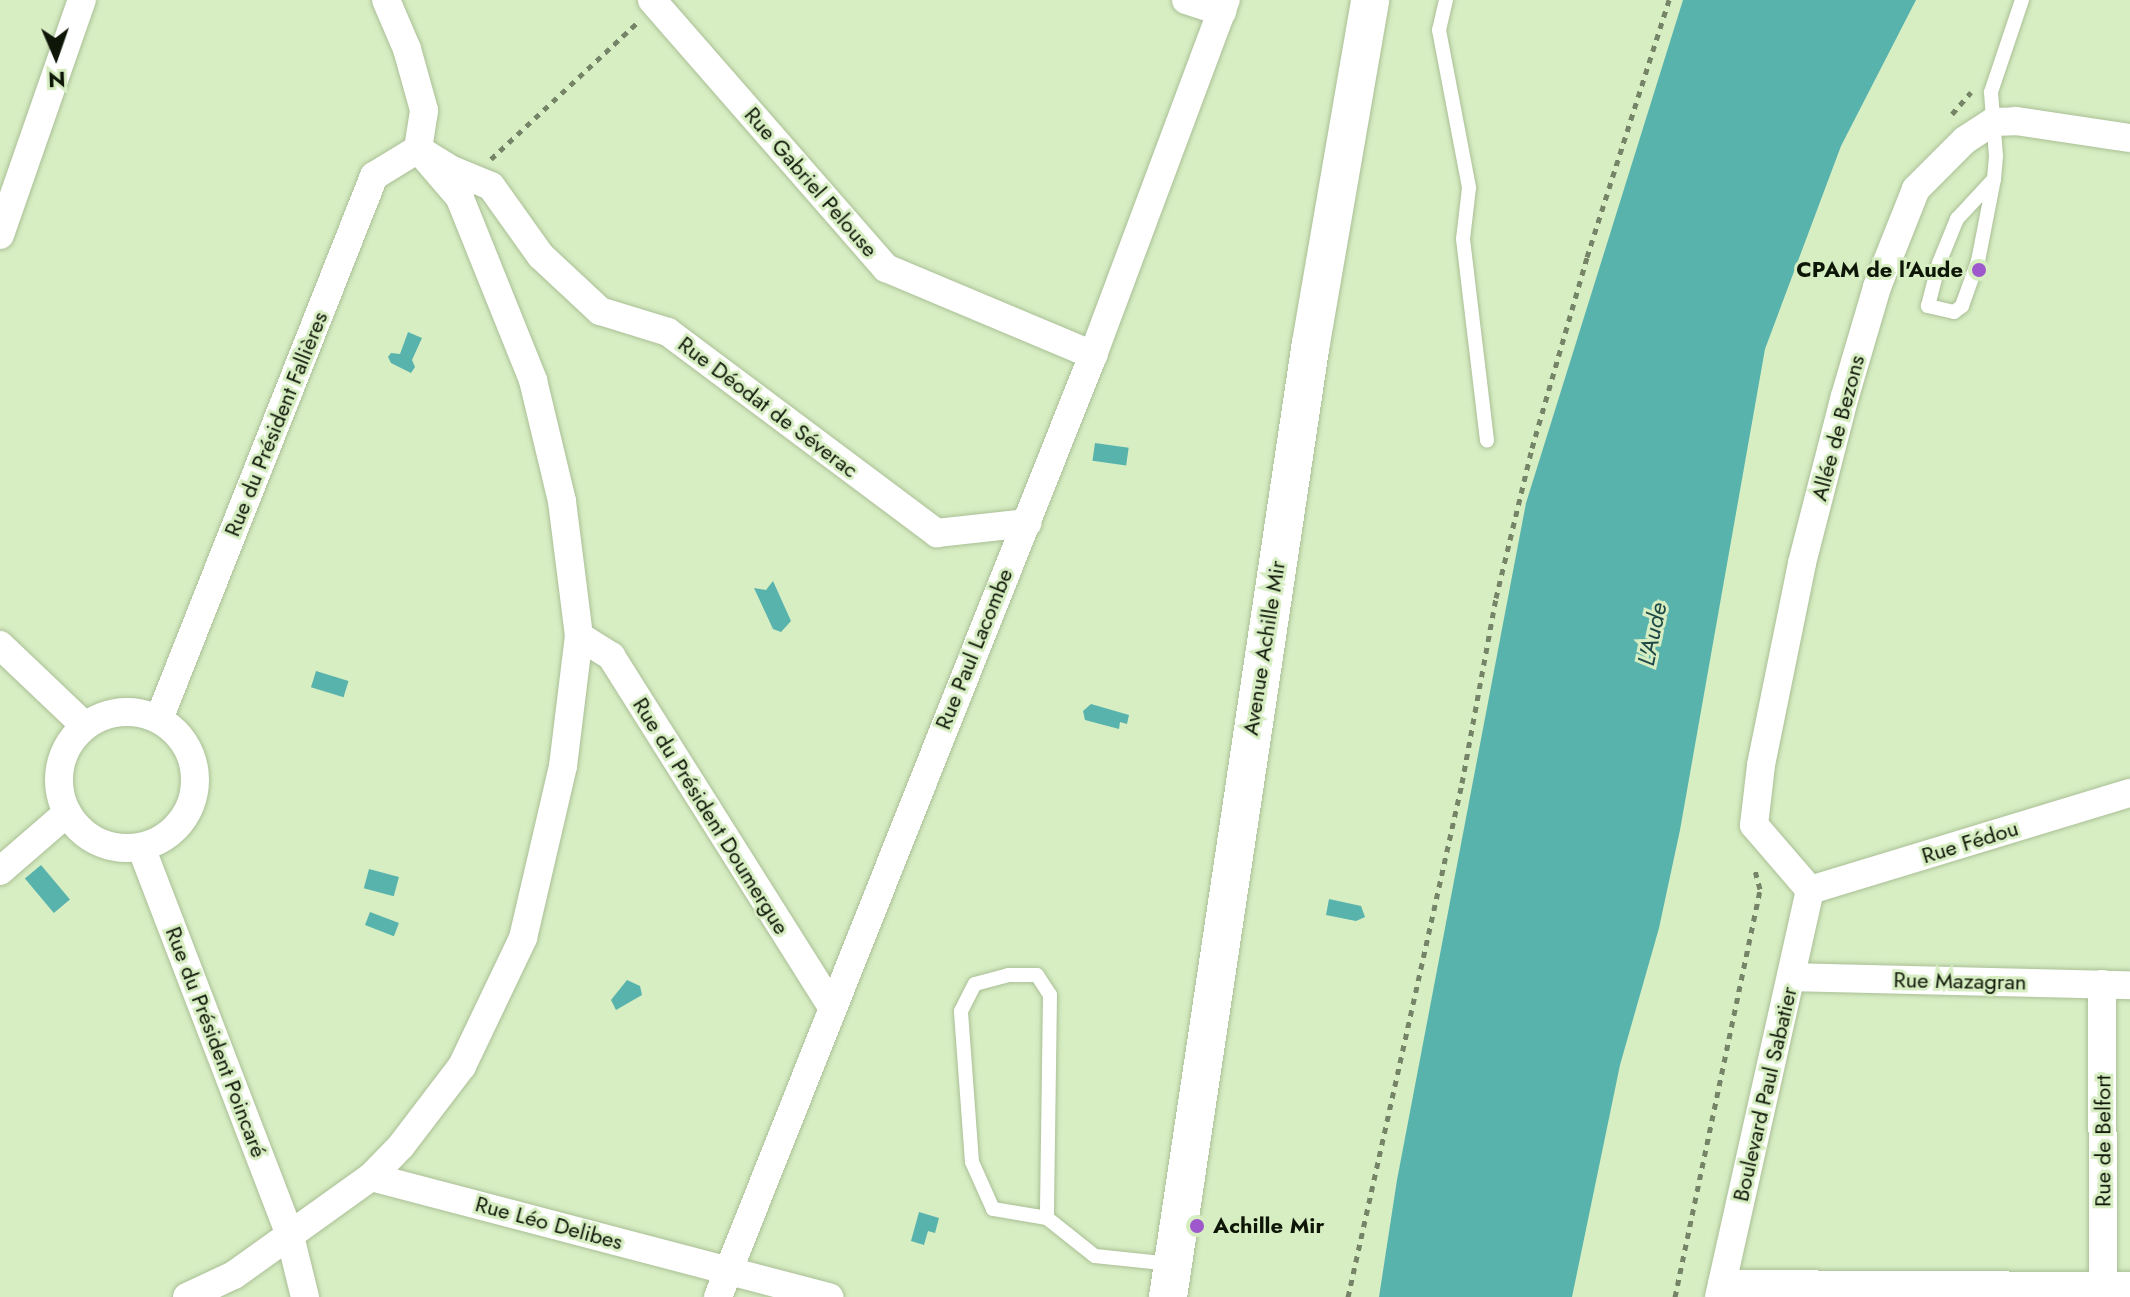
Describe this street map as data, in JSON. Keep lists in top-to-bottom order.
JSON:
{
  "streets": {
    "street": [
      "Rue Gabriel Pelouse",
      "Rue Déodat de Séverac",
      "Rue du Président Fallières",
      "Allée de Bezons",
      "Avenue Achille Mir",
      "Rue Paul Lacombe",
      "Rue du Président Doumergue",
      "Rue Fédou",
      "Rue Mazagran",
      "Rue du Président Poincaré",
      "Boulevard Paul Sabatier",
      "Rue de Belfort",
      "Rue Léo Delibes"
    ]
  },
  "crossings": [
    ["Rue Gabriel Pelouse", "Rue Paul Lacombe"],
    ["Rue Déodat de Séverac", "Rue du Président Fallières"],
    ["Rue Déodat de Séverac", "Rue Paul Lacombe"],
    ["Rue du Président Fallières", "Rue du Président Poincaré"],
    ["Allée de Bezons", "Rue Fédou"],
    ["Allée de Bezons", "Boulevard Paul Sabatier"],
    ["Rue Paul Lacombe", "Rue du Président Doumergue"],
    ["Rue Paul Lacombe", "Rue Léo Delibes"],
    ["Rue Fédou", "Boulevard Paul Sabatier"],
    ["Rue Mazagran", "Boulevard Paul Sabatier"],
    ["Rue Mazagran", "Rue de Belfort"]
  ],
  "water": ["L'Aude"],
  "places": ["CPAM de l'Aude", "Achille Mir"],
  "north": "bottom"
}
